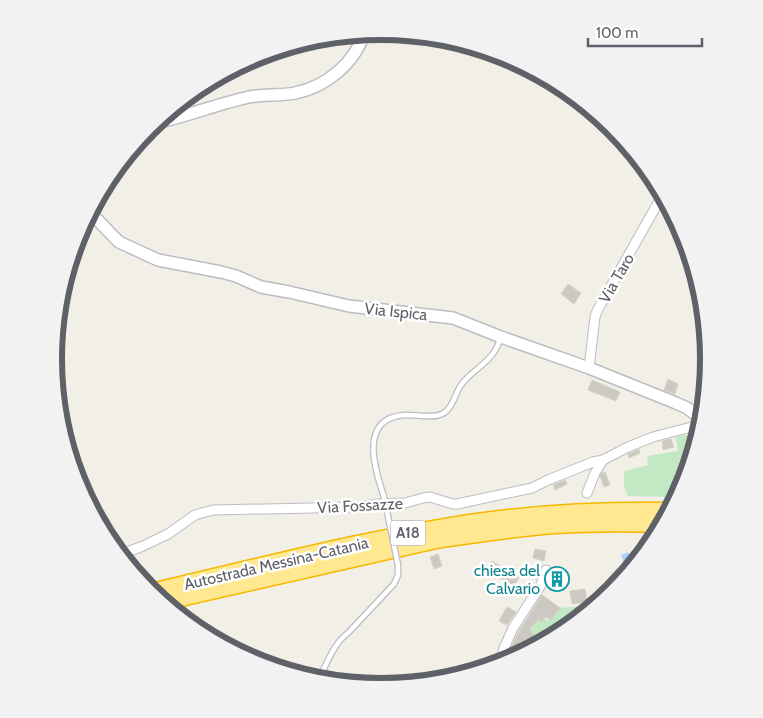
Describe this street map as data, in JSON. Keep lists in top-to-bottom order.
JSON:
{
  "streets": {
    "highway": ["A18", "Autostrada Messina-Catania"],
    "street": ["Via Taro", "Via Ispica", "Via Fossazze"]
  },
  "crossings": [
    ["Via Taro", "Via Ispica"],
    ["Via Ispica", "Via Fossazze"]
  ],
  "places": {
    "building": ["chiesa del Calvario"]
  },
  "scale_bar": "100 m"
}
